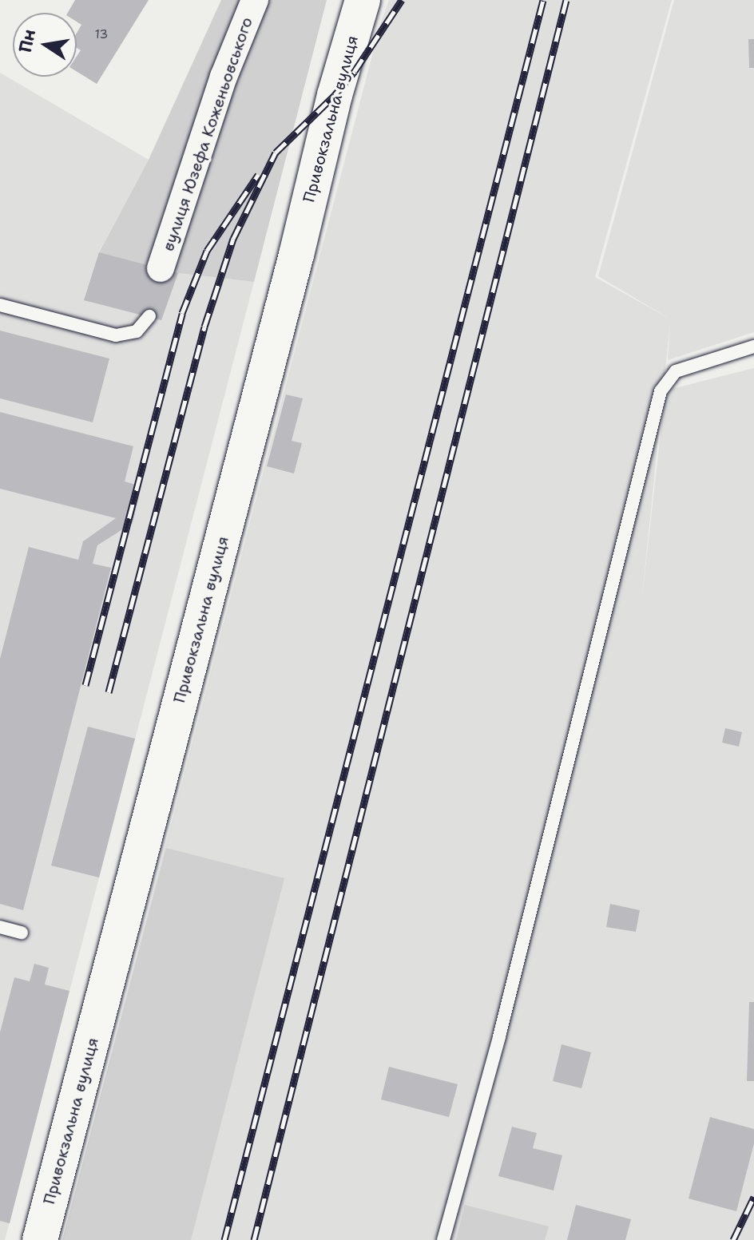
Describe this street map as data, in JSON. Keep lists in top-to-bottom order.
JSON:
{
  "streets": {
    "main road": ["Привокзальна вулиця"],
    "street": ["вулиця Юзефа Коженьовського"]
  },
  "house_numbers": ["13"],
  "north": "left"
}
